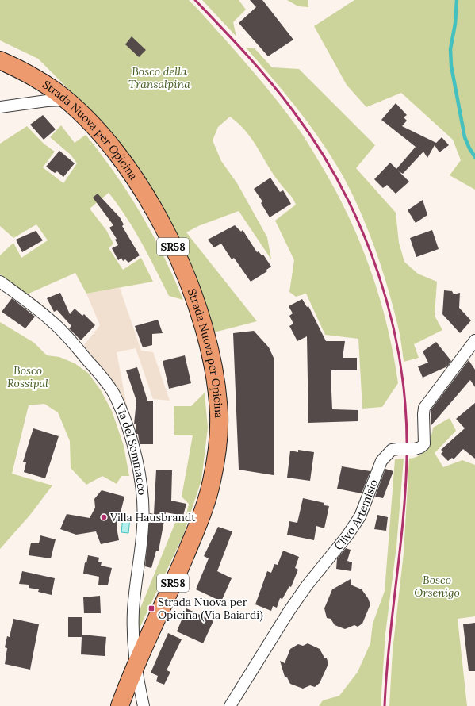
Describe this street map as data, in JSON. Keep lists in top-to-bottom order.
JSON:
{
  "streets": {
    "main road": ["Strada Nuova per Opicina", "SR58"],
    "street": ["Via del Sommacco", "Clivo Artemisio"]
  },
  "crossings": [
    ["Strada Nuova per Opicina", "Via del Sommacco"]
  ],
  "parks": ["Bosco della Transalpina", "Bosco Rossipal", "Bosco Orsenigo"],
  "places": {
    "other": ["Villa Hausbrandt"],
    "transit": ["Strada Nuova per Opicina (Via Baiardi)"]
  }
}
